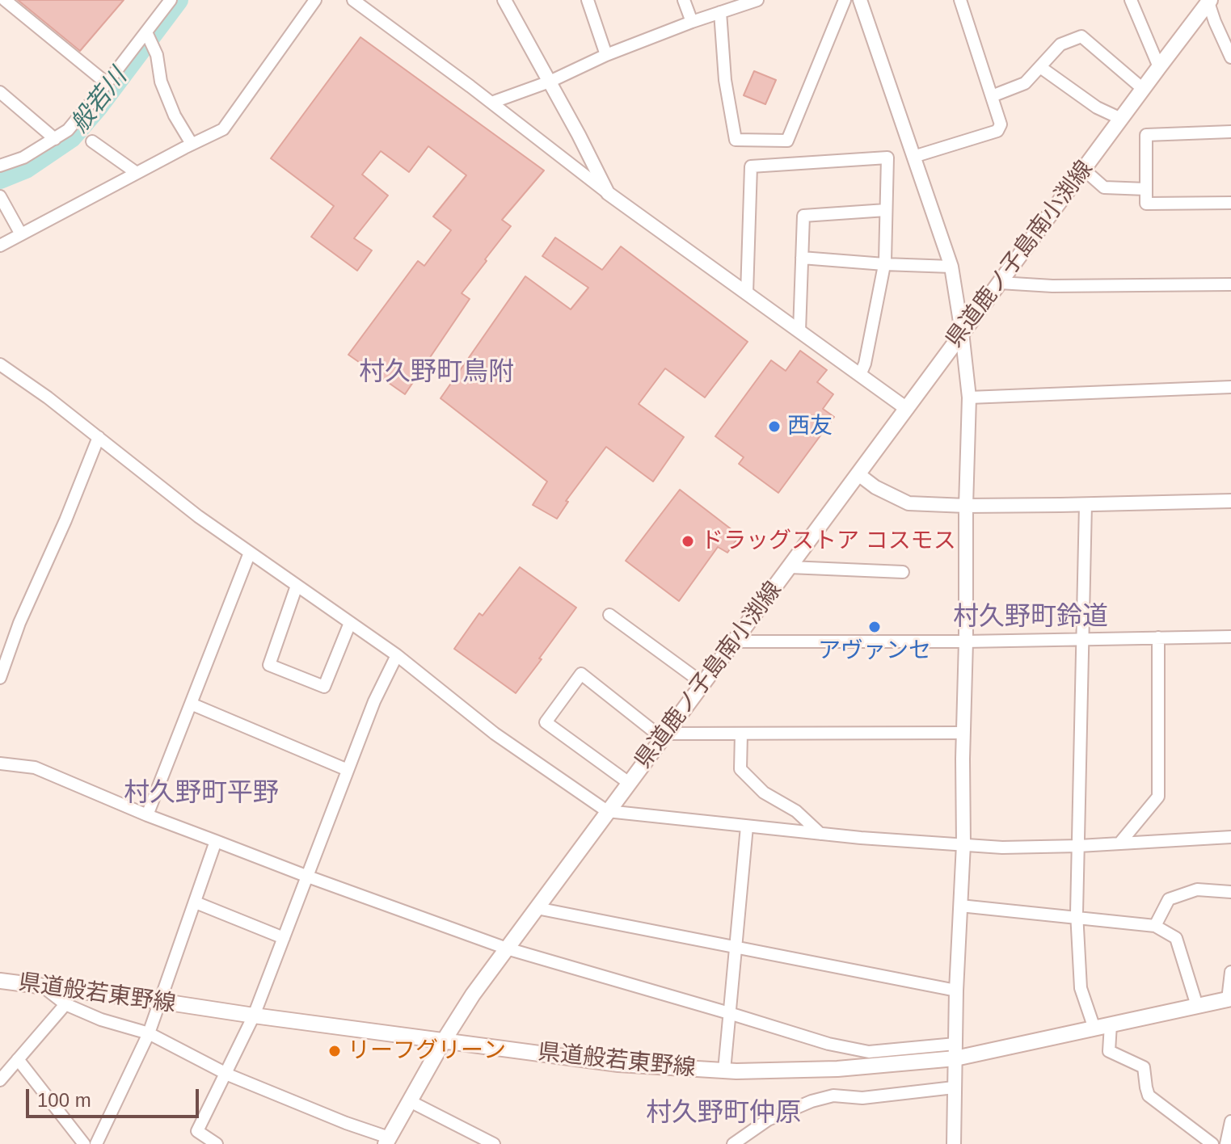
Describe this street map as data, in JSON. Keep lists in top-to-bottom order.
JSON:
{
  "streets": {
    "main road": ["県道鹿ノ子島南小渕線", "県道般若東野線"]
  },
  "crossings": [
    ["県道鹿ノ子島南小渕線", "県道般若東野線"]
  ],
  "districts": [
    "村久野町鳥附",
    "村久野町鈴道",
    "村久野町平野",
    "村久野町仲原"
  ],
  "water": ["般若川"],
  "places": [
    "西友",
    "ドラッグストア コスモス",
    "アヴァンセ",
    "リーフグリーン"
  ],
  "scale_bar": "100 m"
}
